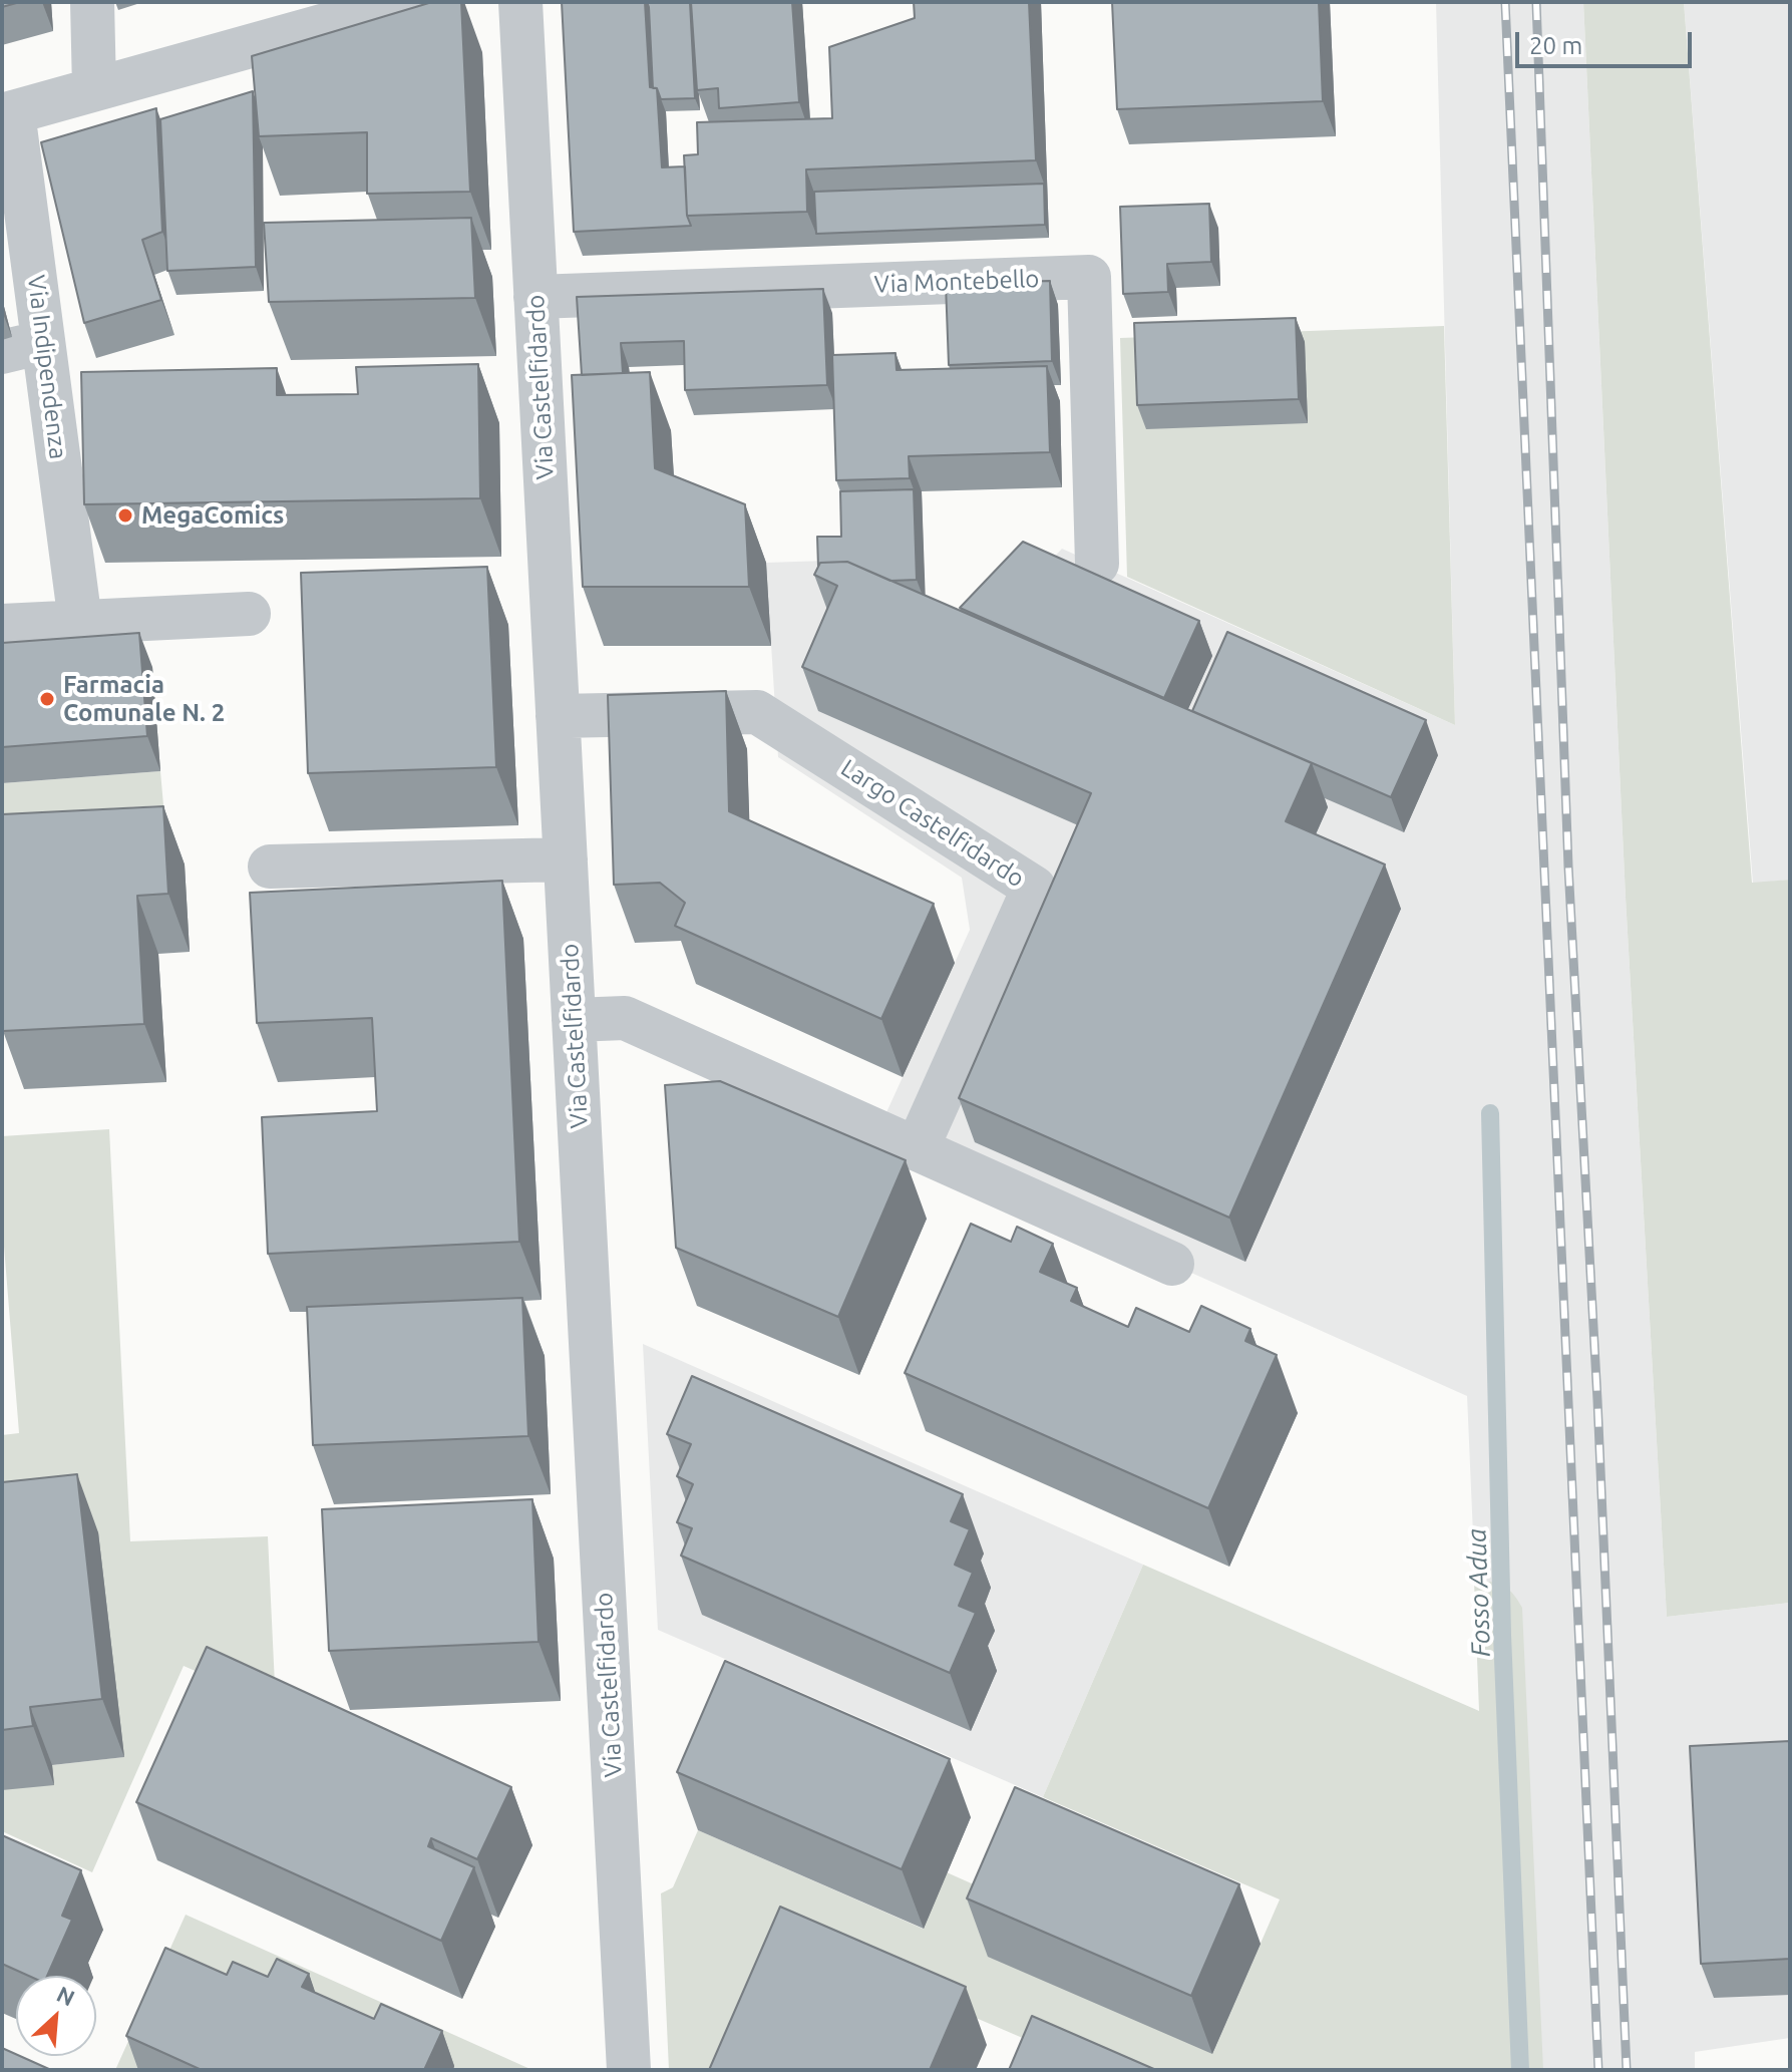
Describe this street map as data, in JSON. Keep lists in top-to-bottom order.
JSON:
{
  "streets": {
    "street": [
      "Via Montebello",
      "Via Indipendenza",
      "Via Castelfidardo",
      "Largo Castelfidardo"
    ]
  },
  "crossings": [
    ["Via Montebello", "Via Castelfidardo"],
    ["Via Castelfidardo", "Largo Castelfidardo"]
  ],
  "water": ["Fosso Adua"],
  "places": ["MegaComics", "Farmacia Comunale N. 2"],
  "scale_bar": "20 m",
  "north": "top right"
}
